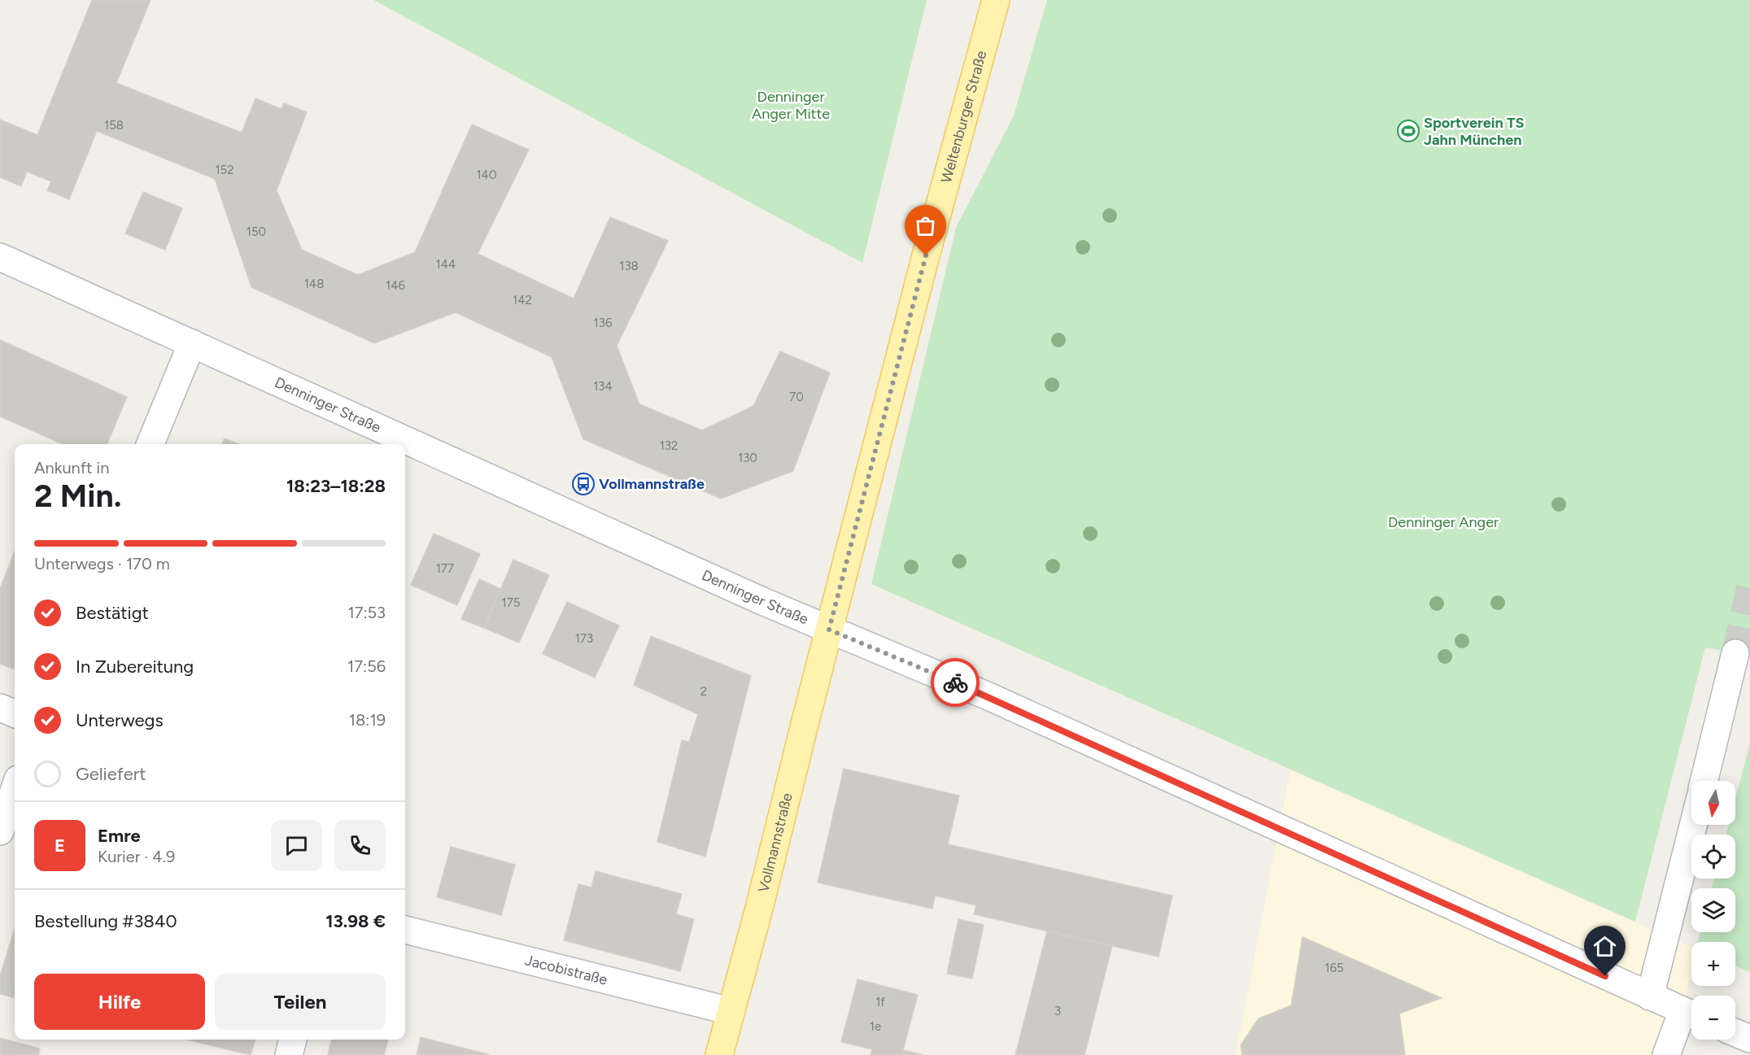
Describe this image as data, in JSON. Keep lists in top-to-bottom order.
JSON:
{
  "streets": {
    "main road": ["Weltenburger Straße", "Vollmannstraße"],
    "street": ["Denninger Straße", "Jacobistraße"]
  },
  "crossings": [
    ["Weltenburger Straße", "Denninger Straße"],
    ["Weltenburger Straße", "Vollmannstraße"],
    ["Denninger Straße", "Vollmannstraße"],
    ["Vollmannstraße", "Jacobistraße"]
  ],
  "parks": ["Denninger Anger Mitte", "Denninger Anger"],
  "places": {
    "sports": ["Sportverein TS Jahn München"],
    "bus stop": ["Vollmannstraße"]
  },
  "house_numbers": [
    "158",
    "152",
    "140",
    "150",
    "144",
    "138",
    "148",
    "146",
    "142",
    "136",
    "134",
    "70",
    "132",
    "130",
    "177",
    "175",
    "173",
    "2",
    "165",
    "1f",
    "3",
    "1e"
  ],
  "north": "bottom",
  "page": {
    "heading": ["2 Min.", "Ankunft in", "18:23–18:28"],
    "panel": [
      "Emre",
      "Kurier · 4.9",
      "Bestellung #3840",
      "13.98 €"
    ],
    "bar": "Unterwegs · 170 m",
    "list": [
      ["Bestätigt", "17:53"],
      ["In Zubereitung", "17:56"],
      ["Unterwegs", "18:19"],
      "Geliefert"
    ],
    "map_buttons": ["+", "−"],
    "round": "E",
    "buttons": ["Hilfe", "Teilen"]
  }
}
